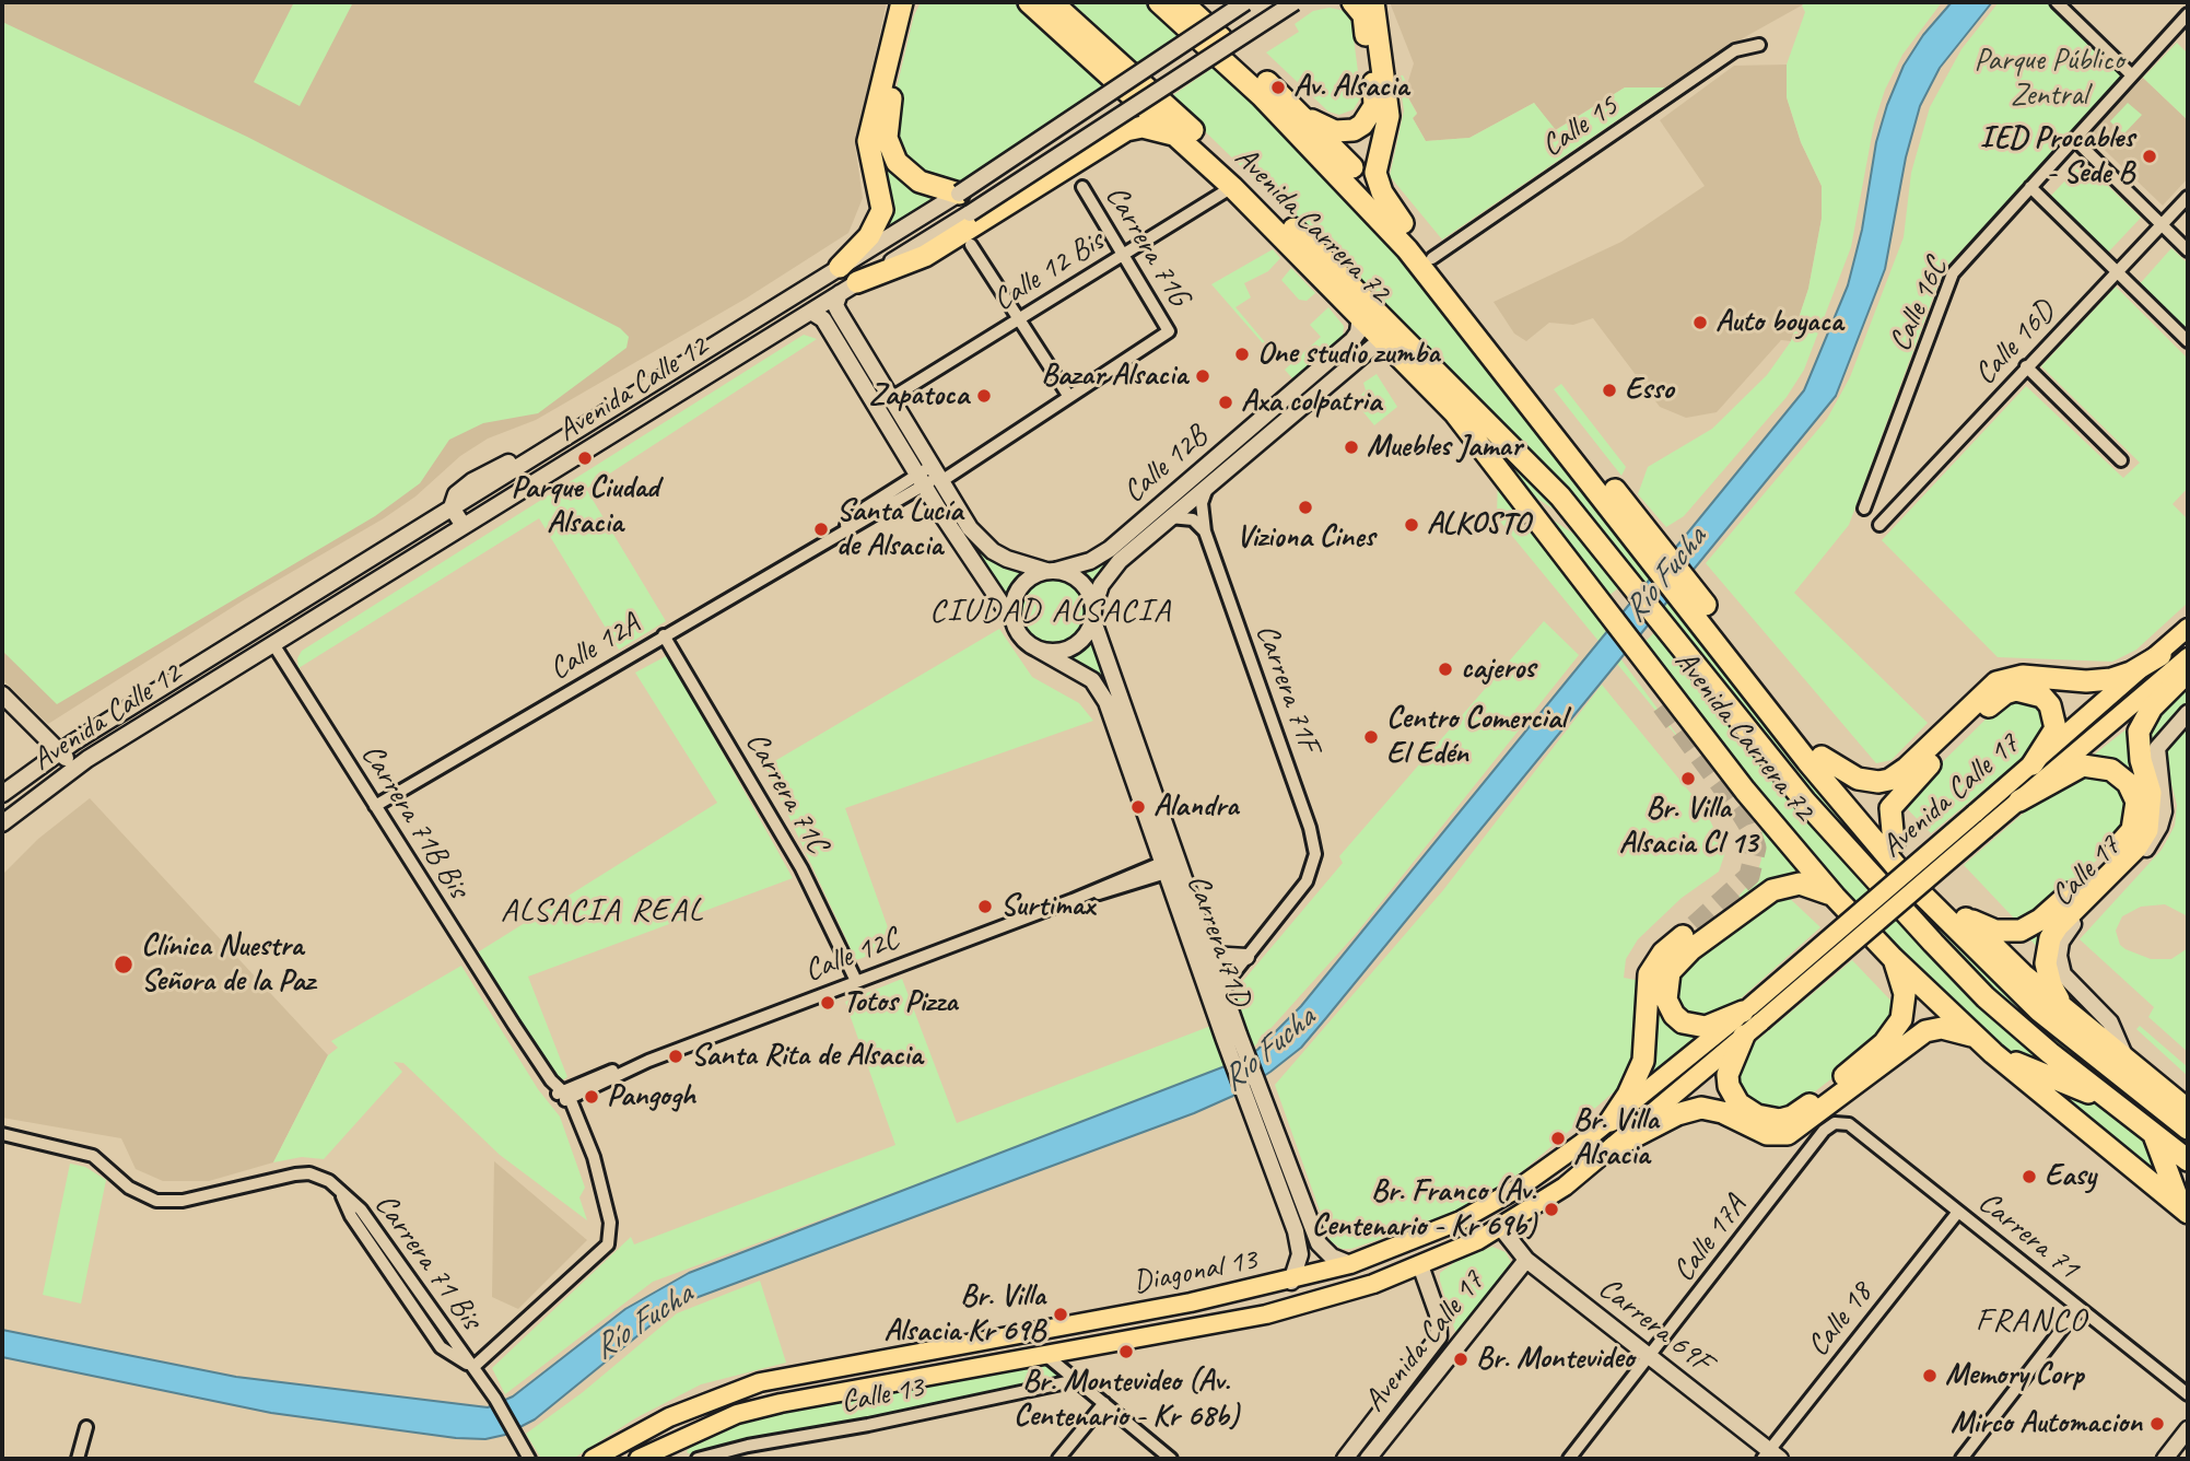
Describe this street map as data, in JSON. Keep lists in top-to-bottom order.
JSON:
{
  "streets": {
    "highway": ["Avenida Carrera 72"],
    "main road": ["Avenida Calle 17", "Diagonal 13"],
    "street": [
      "Calle 15",
      "Carrera 71G",
      "Calle 12 Bis",
      "Calle 16C",
      "Calle 16D",
      "Avenida Calle 12",
      "Calle 12B",
      "Calle 12A",
      "Carrera 71F",
      "Carrera 71C",
      "Carrera 71B Bis",
      "Calle 17",
      "Carrera 71D",
      "Calle 12C",
      "Carrera 71",
      "Calle 17A",
      "Carrera 71 Bis",
      "Calle 18",
      "Carrera 69F",
      "Calle 13"
    ]
  },
  "crossings": [
    ["Calle 15", "Avenida Carrera 72"],
    ["Avenida Carrera 72", "Calle 12 Bis"],
    ["Avenida Carrera 72", "Calle 12B"],
    ["Avenida Carrera 72", "Calle 17"],
    ["Carrera 71G", "Calle 12 Bis"],
    ["Carrera 71G", "Calle 12A"],
    ["Avenida Calle 12", "Carrera 71B Bis"],
    ["Calle 12B", "Carrera 71F"],
    ["Calle 12B", "Carrera 71D"],
    ["Calle 12A", "Carrera 71C"],
    ["Calle 12A", "Carrera 71B Bis"],
    ["Carrera 71C", "Calle 12C"],
    ["Avenida Calle 17", "Diagonal 13"],
    ["Avenida Calle 17", "Carrera 69F"],
    ["Carrera 71B Bis", "Calle 12C"],
    ["Carrera 71B Bis", "Carrera 71 Bis"],
    ["Carrera 71D", "Calle 12C"],
    ["Carrera 71D", "Diagonal 13"],
    ["Carrera 71", "Calle 17A"],
    ["Carrera 71", "Calle 18"],
    ["Calle 17A", "Carrera 69F"],
    ["Diagonal 13", "Carrera 69F"],
    ["Calle 18", "Carrera 69F"]
  ],
  "districts": ["CIUDAD ALSACIA", "ALSACIA REAL", "FRANCO"],
  "water": ["Río Fucha"],
  "parks": ["Parque Público Zentral"],
  "places": [
    "Av. Alsacia",
    "IED Procables - Sede B",
    "Auto boyaca",
    "One studio zumba",
    "Bazar Alsacia",
    "Esso",
    "Zapatoca",
    "Axa colpatria",
    "Muebles Jamar",
    "Parque Ciudad Alsacia",
    "Viziona Cines",
    "ALKOSTO",
    "Santa Lucía de Alsacia",
    "cajeros",
    "Centro Comercial El Edén",
    "Br. Villa Alsacia Cl 13",
    "Alandra",
    "Surtimax",
    "Clínica Nuestra Señora de la Paz",
    "Totos Pizza",
    "Santa Rita de Alsacia",
    "Pangogh",
    "Br. Villa Alsacia",
    "Easy",
    "Br. Franco (Av. Centenario - Kr 69b)",
    "Br. Villa Alsacia Kr 69B",
    "Br. Montevideo (Av. Centenario - Kr 68b)",
    "Br. Montevideo",
    "Memory Corp",
    "Mirco Automacion"
  ]
}
